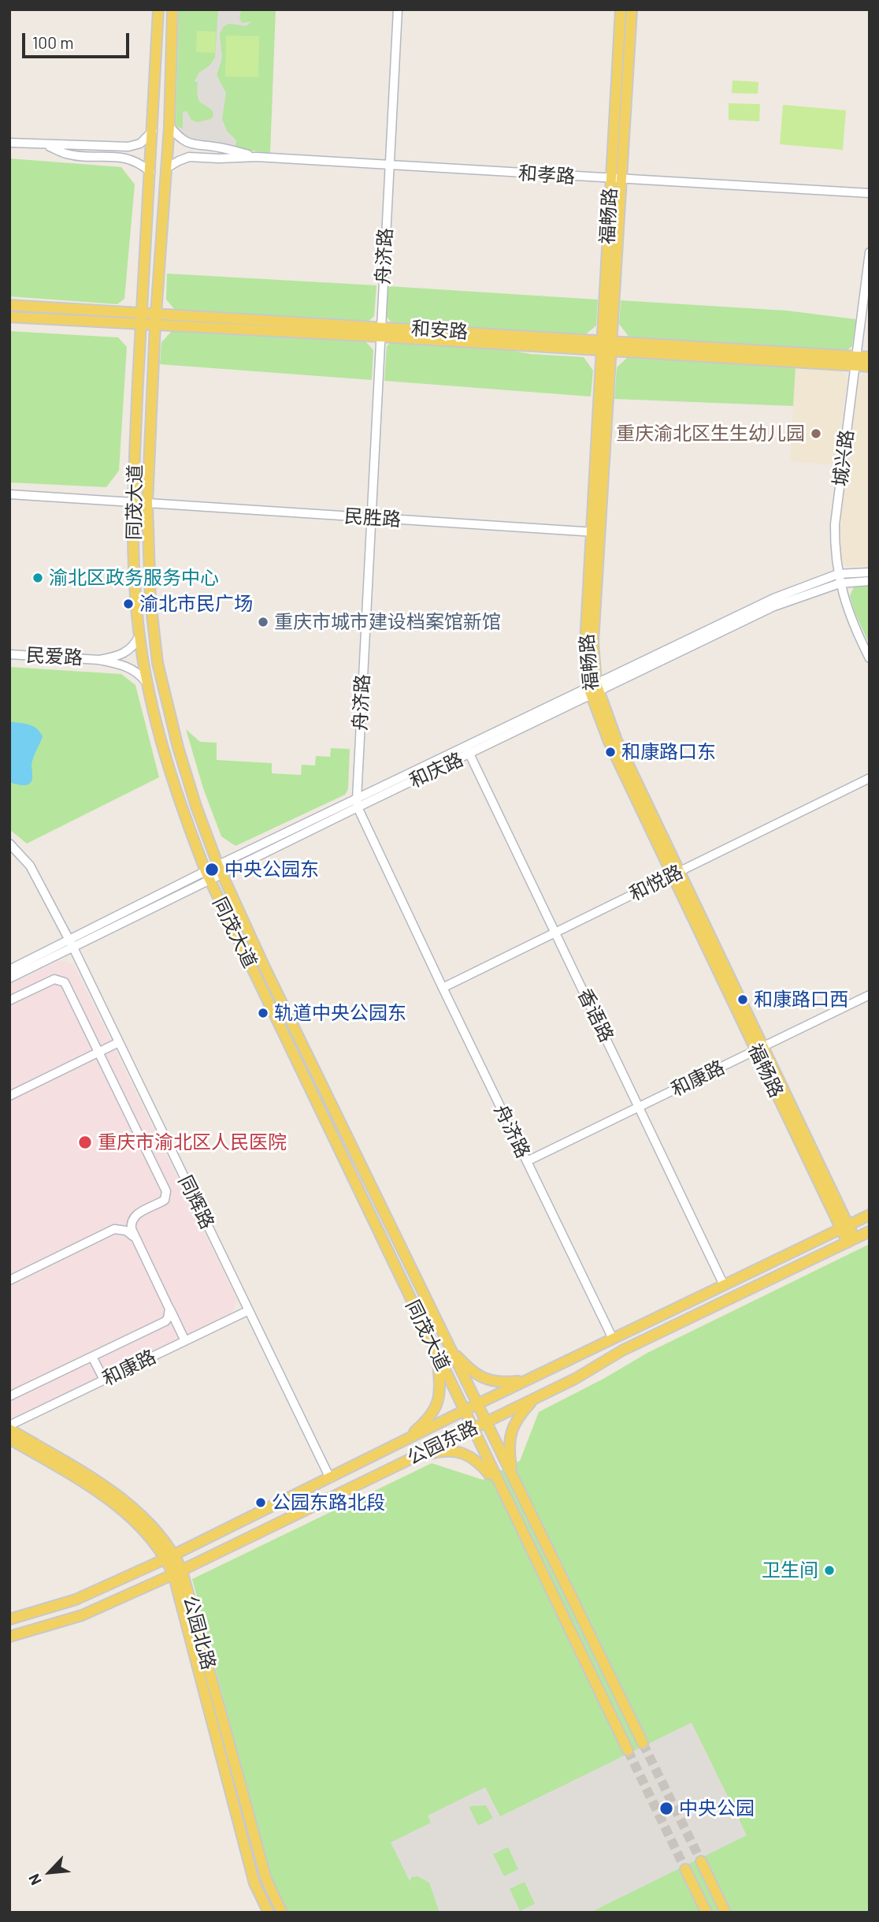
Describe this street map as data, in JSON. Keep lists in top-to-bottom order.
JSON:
{
  "streets": {
    "main road": [
      "福畅路",
      "和安路",
      "同茂大道",
      "公园东路",
      "公园北路"
    ],
    "street": [
      "和孝路",
      "舟济路",
      "城兴路",
      "民胜路",
      "民爱路",
      "和庆路",
      "和悦路",
      "香语路",
      "和康路",
      "同辉路"
    ]
  },
  "crossings": [
    ["和孝路", "福畅路"],
    ["和孝路", "舟济路"],
    ["福畅路", "和安路"],
    ["福畅路", "民胜路"],
    ["福畅路", "和庆路"],
    ["福畅路", "和悦路"],
    ["福畅路", "和康路"],
    ["福畅路", "公园东路"],
    ["舟济路", "和安路"],
    ["舟济路", "民胜路"],
    ["舟济路", "和庆路"],
    ["舟济路", "和悦路"],
    ["舟济路", "和康路"],
    ["舟济路", "公园东路"],
    ["和安路", "城兴路"],
    ["和安路", "同茂大道"],
    ["城兴路", "和庆路"],
    ["同茂大道", "民胜路"],
    ["同茂大道", "和庆路"],
    ["同茂大道", "公园东路"],
    ["和庆路", "香语路"],
    ["和庆路", "同辉路"],
    ["和悦路", "香语路"],
    ["香语路", "和康路"],
    ["香语路", "公园东路"],
    ["和康路", "同辉路"],
    ["和康路", "公园北路"],
    ["同辉路", "公园东路"],
    ["公园东路", "公园北路"]
  ],
  "places": [
    "重庆渝北区生生幼儿园",
    "渝北区政务服务中心",
    "渝北市民广场",
    "重庆市城市建设档案馆新馆",
    "和康路口东",
    "中央公园东",
    "和康路口西",
    "轨道中央公园东",
    "重庆市渝北区人民医院",
    "公园东路北段",
    "卫生间",
    "中央公园"
  ],
  "scale_bar": "100 m",
  "north": "bottom left"
}
